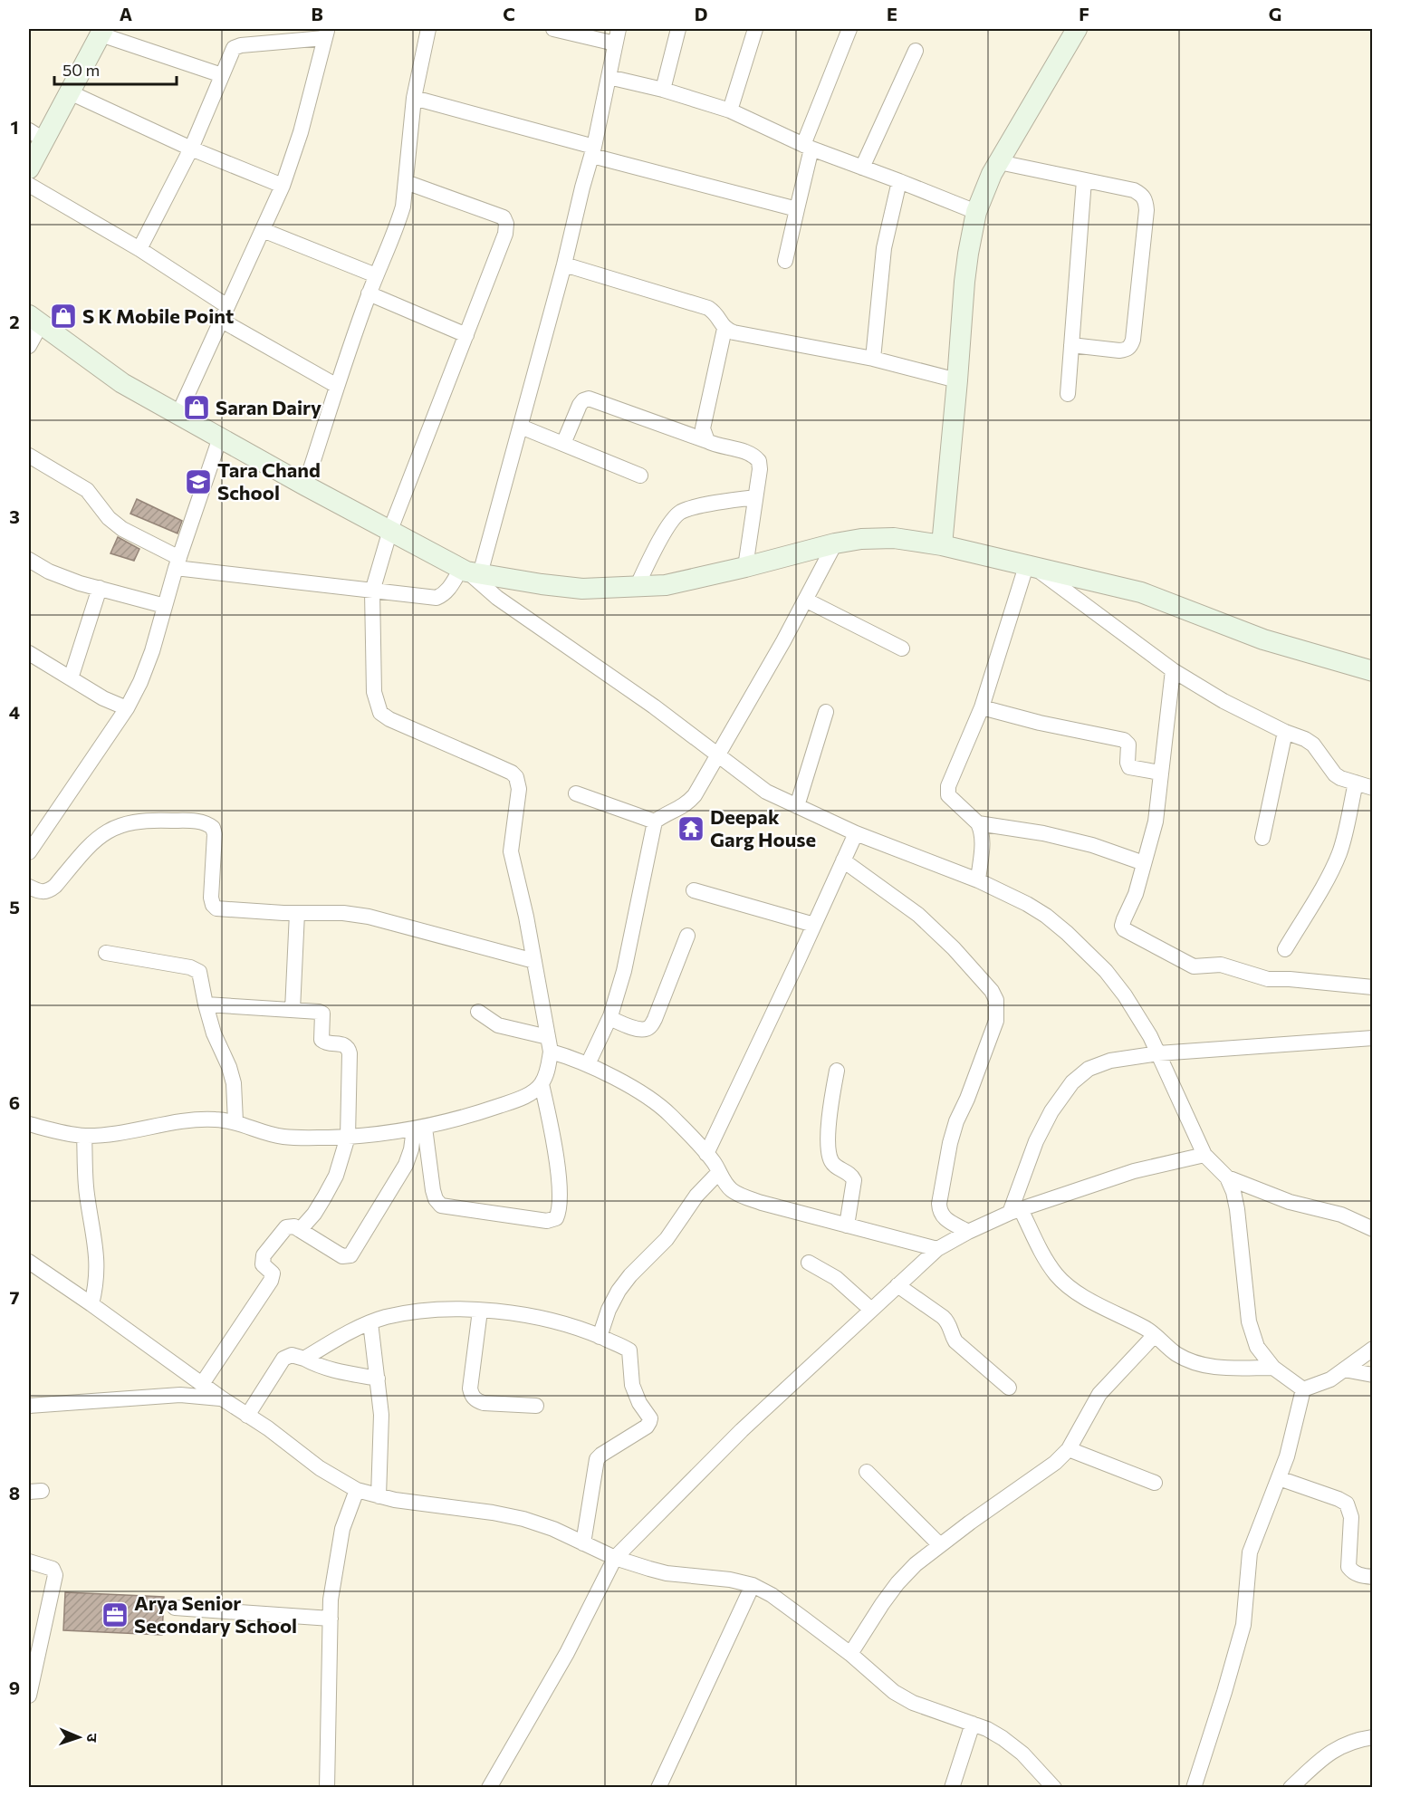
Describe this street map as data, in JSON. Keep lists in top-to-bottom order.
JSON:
{
  "places": {
    "shop": ["S K Mobile Point", "Saran Dairy"],
    "school or university": ["Tara Chand School"],
    "temple": ["Deepak Garg House"],
    "office": ["Arya Senior Secondary School"]
  },
  "scale_bar": "50 m",
  "north": "right",
  "grid": {
    "columns": [
      "A",
      "B",
      "C",
      "D",
      "E",
      "F",
      "G"
    ],
    "rows": [
      "1",
      "2",
      "3",
      "4",
      "5",
      "6",
      "7",
      "8",
      "9"
    ]
  }
}
